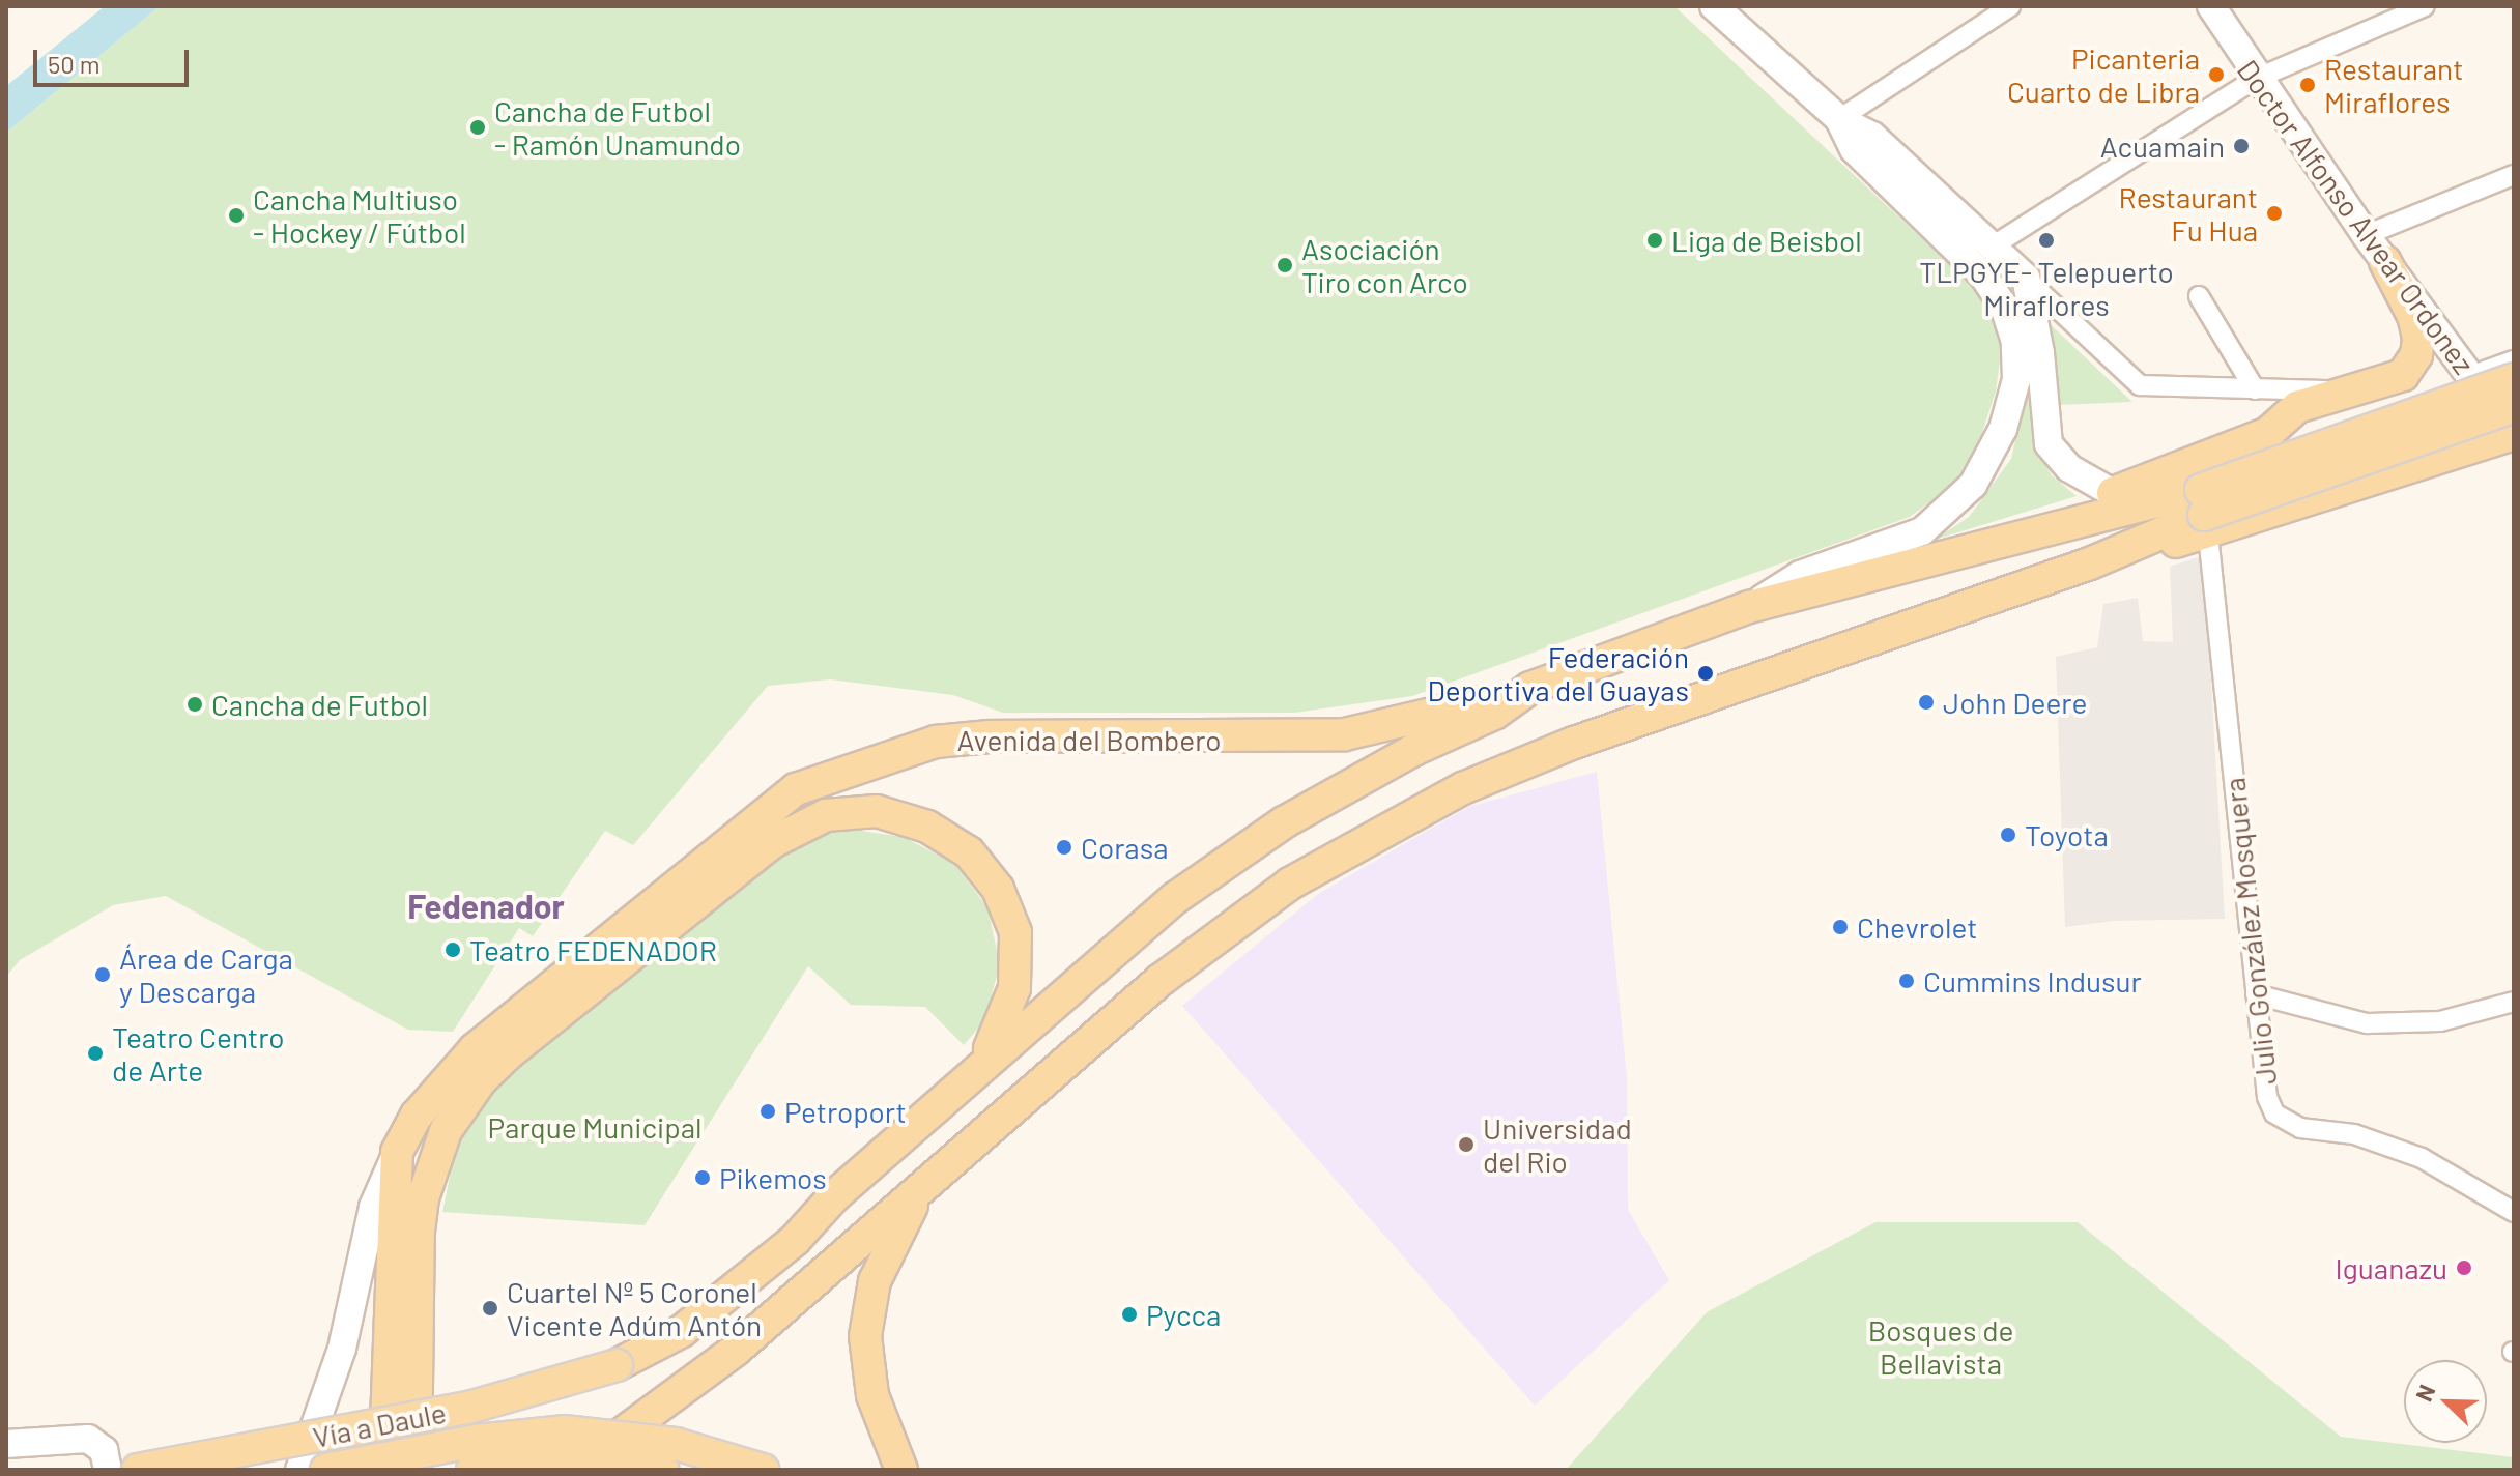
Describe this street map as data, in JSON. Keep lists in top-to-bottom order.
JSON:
{
  "streets": {
    "main road": ["Avenida del Bombero", "Vía a Daule"],
    "street": ["Doctor Alfonso Alvear Ordonez", "Julio González Mosquera"]
  },
  "crossings": [
    ["Avenida del Bombero", "Vía a Daule"]
  ],
  "districts": ["Fedenador"],
  "parks": ["Parque Municipal", "Bosques de Bellavista"],
  "places": [
    "Picanteria Cuarto de Libra",
    "Restaurant Miraflores",
    "Cancha de Futbol - Ramón Unamundo",
    "Acuamain",
    "Restaurant Fu Hua",
    "Cancha Multiuso - Hockey / Fútbol",
    "Liga de Beisbol",
    "TLPGYE- Telepuerto Miraflores",
    "Asociación Tiro con Arco",
    "Federación Deportiva del Guayas",
    "John Deere",
    "Cancha de Futbol",
    "Toyota",
    "Corasa",
    "Chevrolet",
    "Teatro FEDENADOR",
    "Área de Carga y Descarga",
    "Cummins Indusur",
    "Teatro Centro de Arte",
    "Petroport",
    "Universidad del Rio",
    "Pikemos",
    "Iguanazu",
    "Cuartel Nº 5 Coronel Vicente Adúm Antón",
    "Pycca"
  ],
  "scale_bar": "50 m",
  "north": "top left"
}
